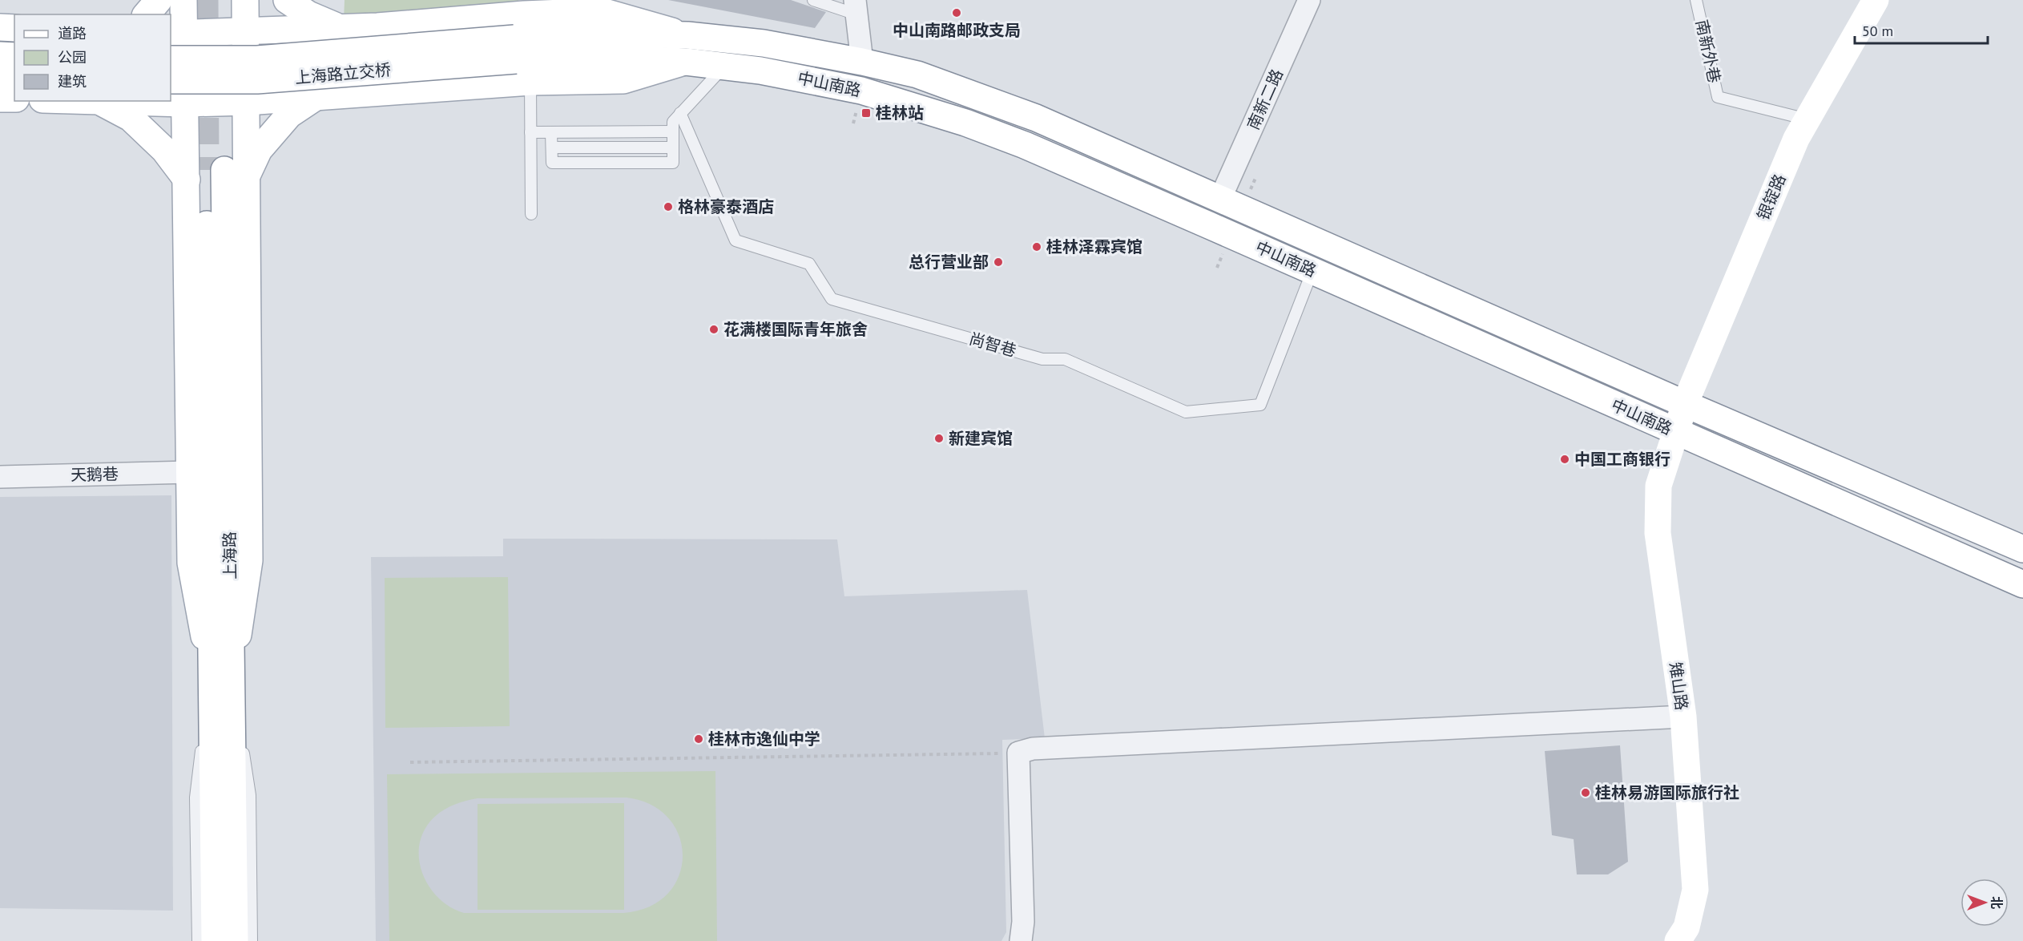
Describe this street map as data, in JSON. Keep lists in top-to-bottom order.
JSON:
{
  "streets": {
    "main road": [
      "上海路立交桥",
      "中山南路",
      "银锭路",
      "上海路",
      "雉山路"
    ],
    "street": ["南新二路", "天鹅巷"],
    "lane": ["南新外巷", "尚智巷"]
  },
  "crossings": [
    ["南新外巷", "银锭路"],
    ["上海路立交桥", "中山南路"],
    ["中山南路", "南新二路"],
    ["中山南路", "银锭路"],
    ["中山南路", "尚智巷"],
    ["中山南路", "雉山路"],
    ["银锭路", "雉山路"]
  ],
  "places": {
    "other": [
      "中山南路邮政支局",
      "格林豪泰酒店",
      "桂林泽霖宾馆",
      "总行营业部",
      "花满楼国际青年旅舍",
      "新建宾馆",
      "中国工商银行",
      "桂林市逸仙中学",
      "桂林易游国际旅行社"
    ],
    "transit": ["桂林站"]
  },
  "legend": ["道路", "公园", "建筑"],
  "scale_bar": "50 m",
  "north": "right"
}
